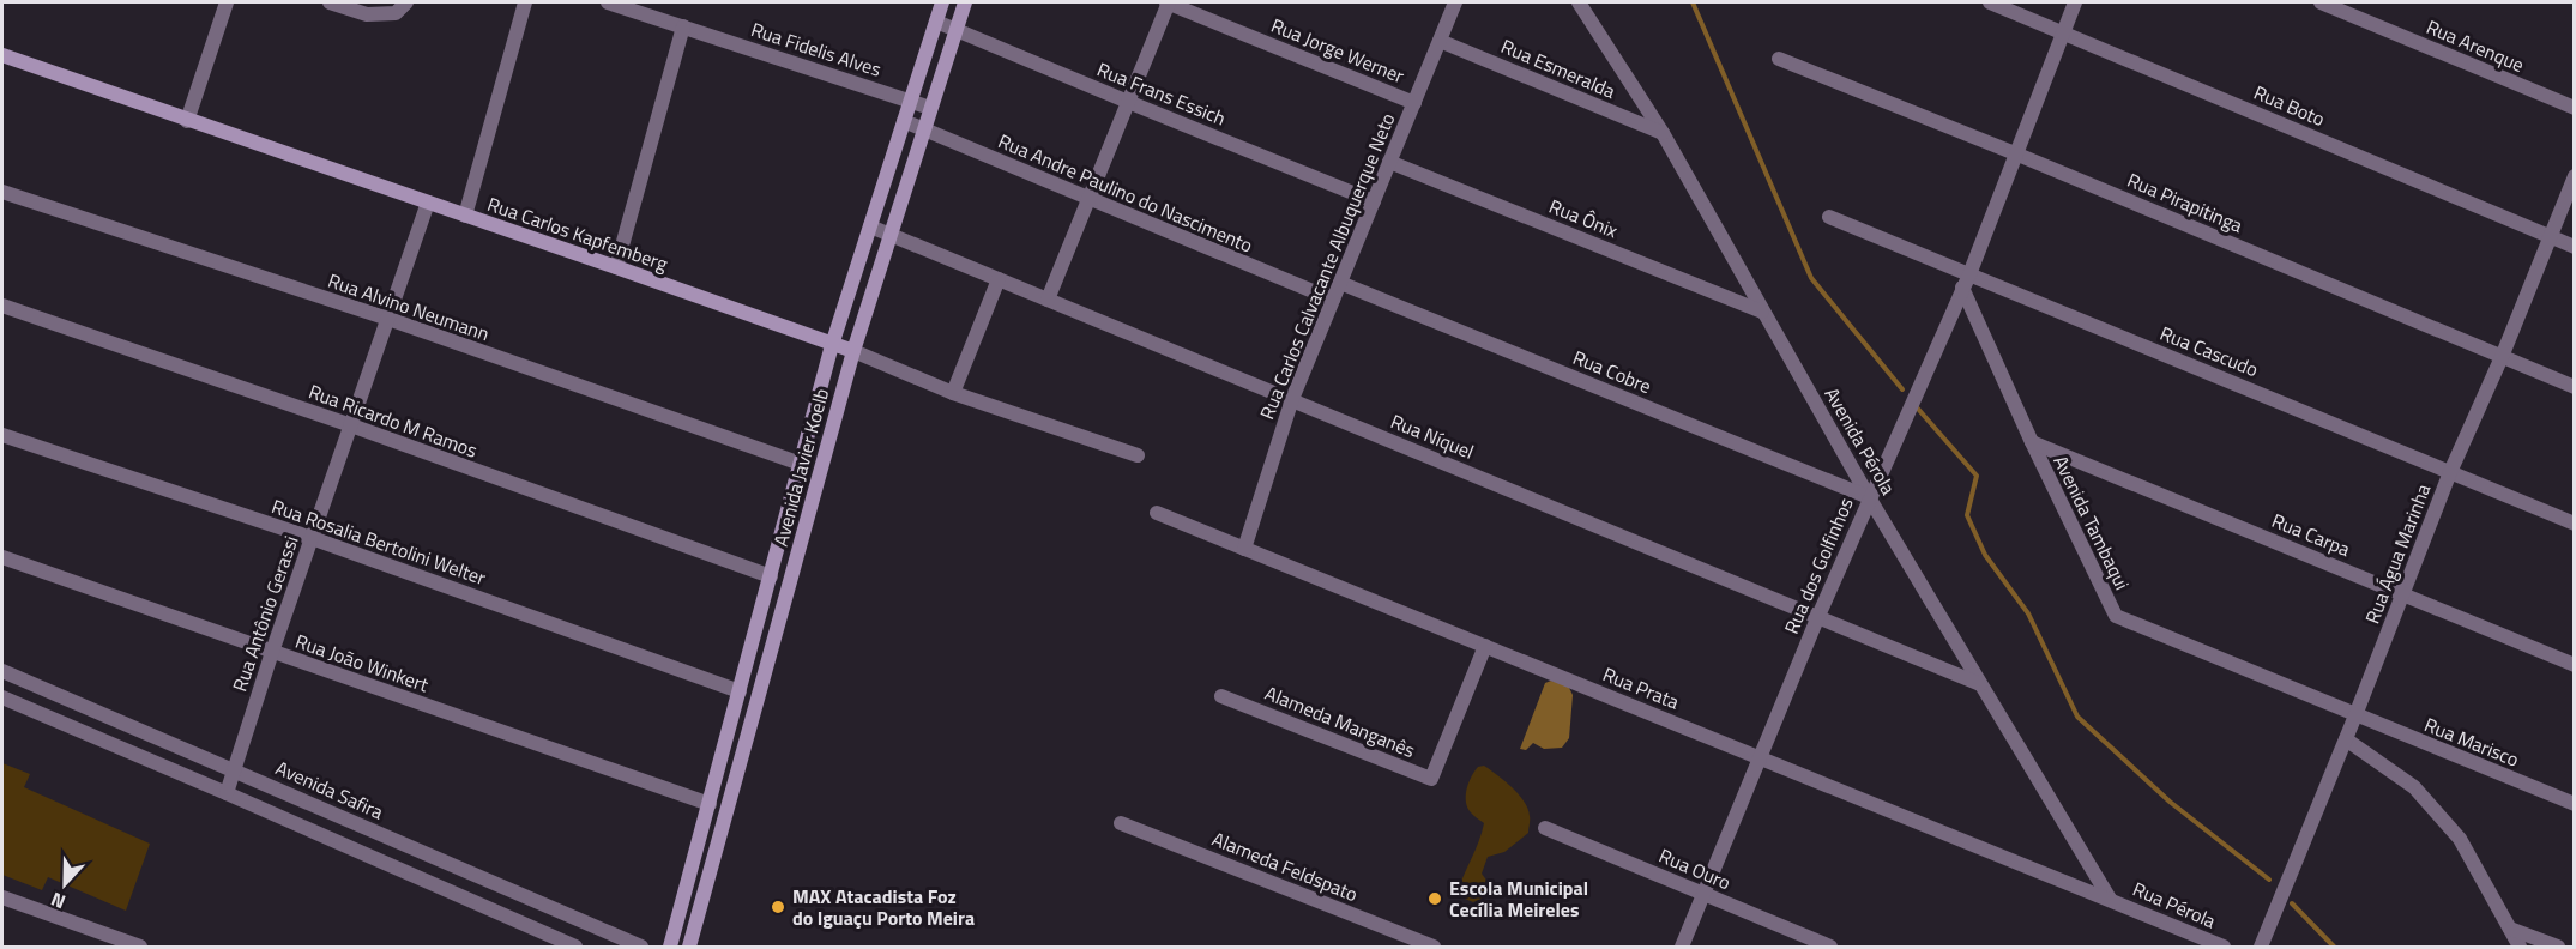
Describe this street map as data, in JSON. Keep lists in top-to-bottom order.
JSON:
{
  "streets": {
    "street": [
      "Rua Arenque",
      "Rua Fidelis Alves",
      "Rua Jorge Werner",
      "Rua Esmeralda",
      "Rua Frans Essich",
      "Rua Boto",
      "Rua Andre Paulino do Nascimento",
      "Rua Pirapitinga",
      "Rua Ônix",
      "Rua Carlos Kapfemberg",
      "Rua Carlos Calvacante Albuquerque Neto",
      "Rua Alvino Neumann",
      "Rua Cascudo",
      "Rua Cobre",
      "Rua Ricardo M Ramos",
      "Rua Níquel",
      "Avenida Pérola",
      "Avenida Javier Koelb",
      "Avenida Tambaqui",
      "Rua Carpa",
      "Rua Rosalia Bertolini Welter",
      "Rua Água Marinha",
      "Rua dos Golfinhos",
      "Rua Antônio Gerassi",
      "Rua João Winkert",
      "Rua Prata",
      "Alameda Manganês",
      "Rua Marisco",
      "Avenida Safira",
      "Alameda Feldspato",
      "Rua Ouro",
      "Rua Pérola"
    ]
  },
  "crossings": [
    ["Rua Fidelis Alves", "Avenida Javier Koelb"],
    ["Rua Jorge Werner", "Rua Carlos Calvacante Albuquerque Neto"],
    ["Rua Esmeralda", "Rua Carlos Calvacante Albuquerque Neto"],
    ["Rua Esmeralda", "Avenida Pérola"],
    ["Rua Frans Essich", "Rua Carlos Calvacante Albuquerque Neto"],
    ["Rua Frans Essich", "Avenida Javier Koelb"],
    ["Rua Boto", "Rua Água Marinha"],
    ["Rua Boto", "Rua dos Golfinhos"],
    ["Rua Andre Paulino do Nascimento", "Rua Carlos Calvacante Albuquerque Neto"],
    ["Rua Andre Paulino do Nascimento", "Avenida Javier Koelb"],
    ["Rua Pirapitinga", "Rua Água Marinha"],
    ["Rua Pirapitinga", "Rua dos Golfinhos"],
    ["Rua Ônix", "Rua Carlos Calvacante Albuquerque Neto"],
    ["Rua Ônix", "Avenida Pérola"],
    ["Rua Carlos Kapfemberg", "Avenida Javier Koelb"],
    ["Rua Carlos Kapfemberg", "Rua Antônio Gerassi"],
    ["Rua Carlos Calvacante Albuquerque Neto", "Rua Cobre"],
    ["Rua Carlos Calvacante Albuquerque Neto", "Rua Níquel"],
    ["Rua Carlos Calvacante Albuquerque Neto", "Rua Prata"],
    ["Rua Alvino Neumann", "Avenida Javier Koelb"],
    ["Rua Alvino Neumann", "Rua Antônio Gerassi"],
    ["Rua Cascudo", "Avenida Tambaqui"],
    ["Rua Cascudo", "Rua Água Marinha"],
    ["Rua Cascudo", "Rua dos Golfinhos"],
    ["Rua Cobre", "Avenida Pérola"],
    ["Rua Cobre", "Rua dos Golfinhos"],
    ["Rua Ricardo M Ramos", "Avenida Javier Koelb"],
    ["Rua Ricardo M Ramos", "Rua Antônio Gerassi"],
    ["Rua Níquel", "Avenida Pérola"],
    ["Rua Níquel", "Avenida Javier Koelb"],
    ["Rua Níquel", "Rua dos Golfinhos"],
    ["Avenida Pérola", "Rua dos Golfinhos"],
    ["Avenida Pérola", "Rua Prata"],
    ["Avenida Pérola", "Rua Pérola"],
    ["Avenida Javier Koelb", "Rua Rosalia Bertolini Welter"],
    ["Avenida Javier Koelb", "Rua João Winkert"],
    ["Avenida Tambaqui", "Rua Carpa"],
    ["Avenida Tambaqui", "Rua Água Marinha"],
    ["Avenida Tambaqui", "Rua dos Golfinhos"],
    ["Avenida Tambaqui", "Rua Marisco"],
    ["Rua Carpa", "Rua Água Marinha"],
    ["Rua Rosalia Bertolini Welter", "Rua Antônio Gerassi"],
    ["Rua Água Marinha", "Rua Marisco"],
    ["Rua dos Golfinhos", "Rua Prata"],
    ["Rua dos Golfinhos", "Rua Ouro"],
    ["Rua Antônio Gerassi", "Rua João Winkert"],
    ["Rua Antônio Gerassi", "Avenida Safira"],
    ["Rua Prata", "Alameda Manganês"],
    ["Rua Prata", "Rua Pérola"]
  ],
  "places": ["Escola Municipal Cecília Meireles", "MAX Atacadista Foz do Iguaçu Porto Meira"],
  "north": "bottom"
}
